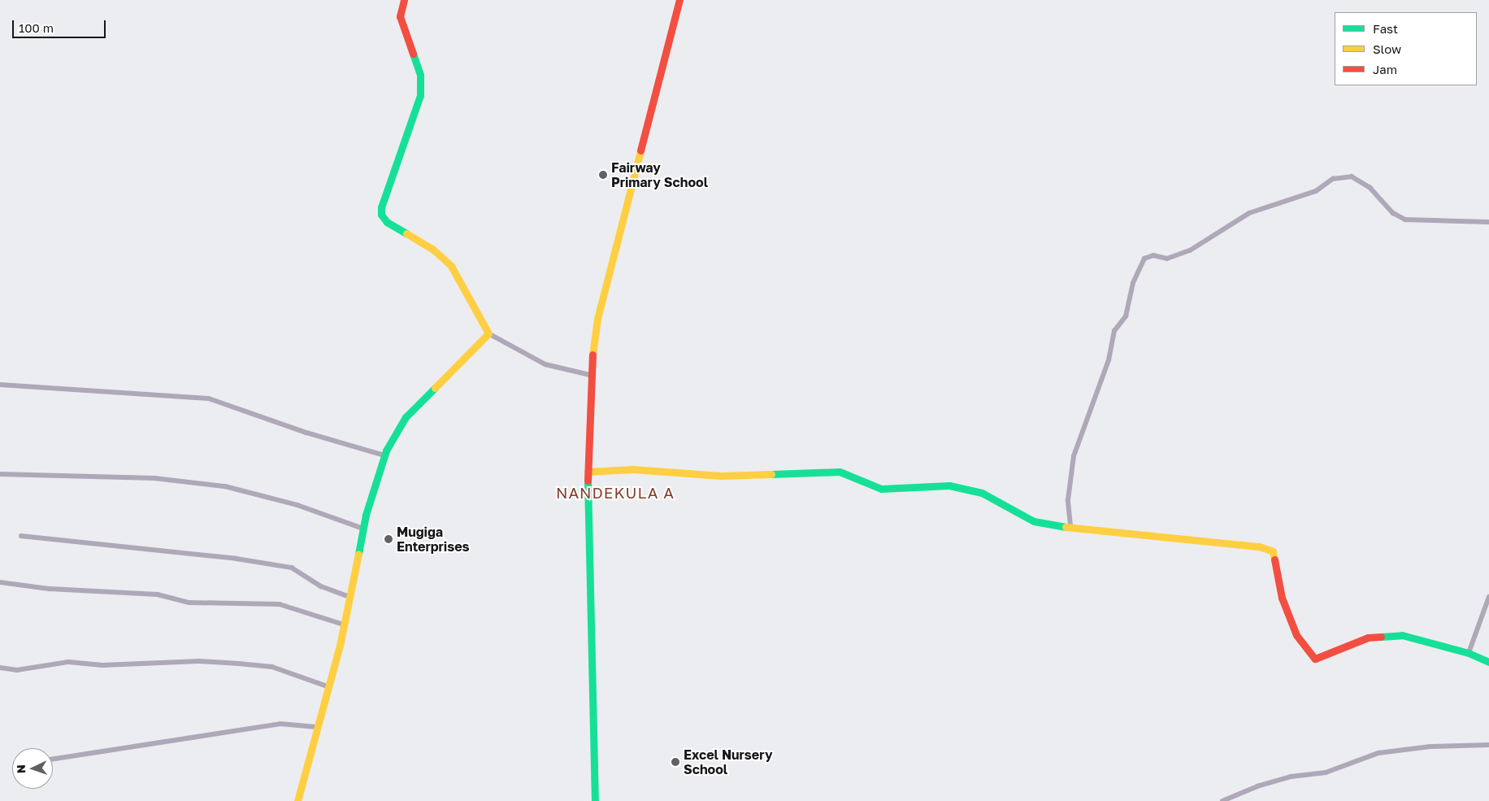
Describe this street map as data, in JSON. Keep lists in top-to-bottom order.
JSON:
{
  "districts": ["NANDEKULA A"],
  "places": ["Fairway Primary School", "Mugiga Enterprises", "Excel Nursery School"],
  "legend": ["Fast", "Slow", "Jam"],
  "scale_bar": "100 m",
  "north": "left"
}
